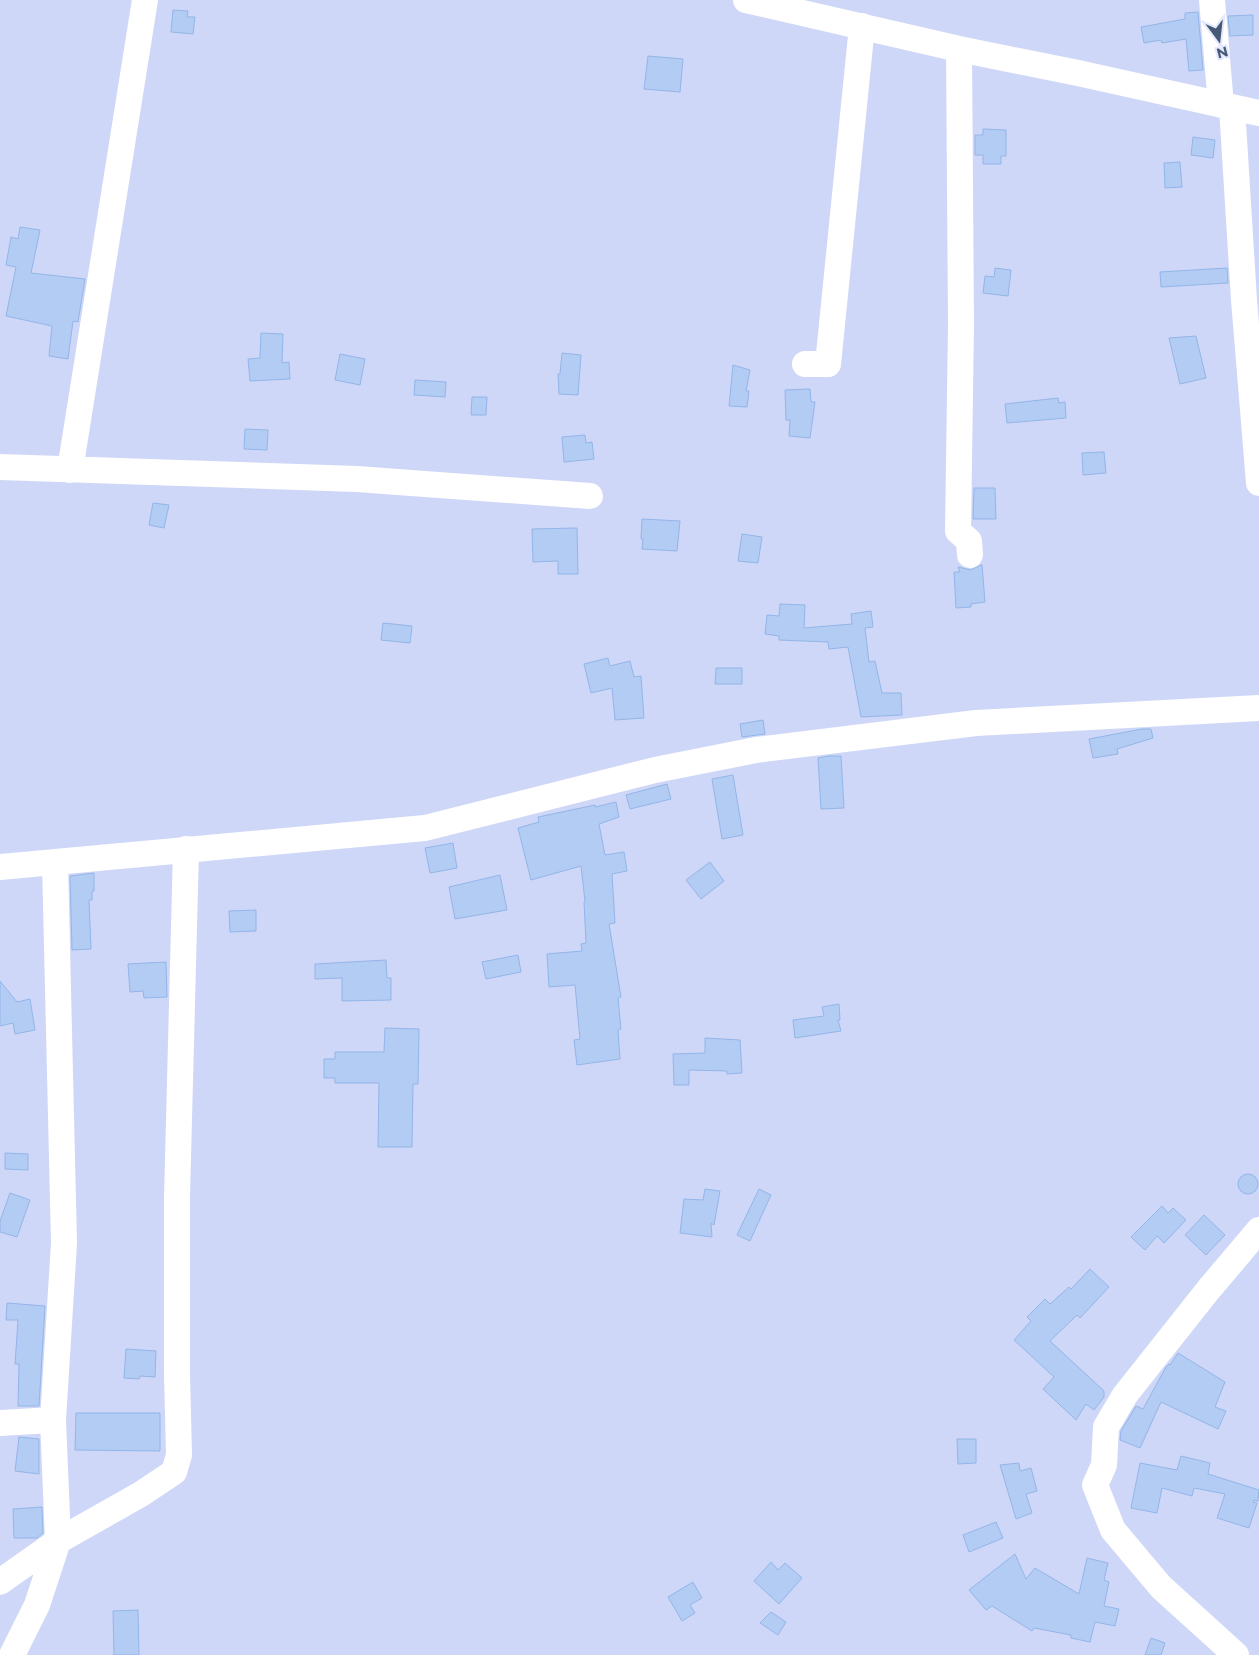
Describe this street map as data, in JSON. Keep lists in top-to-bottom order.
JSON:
{
  "north": "bottom"
}
